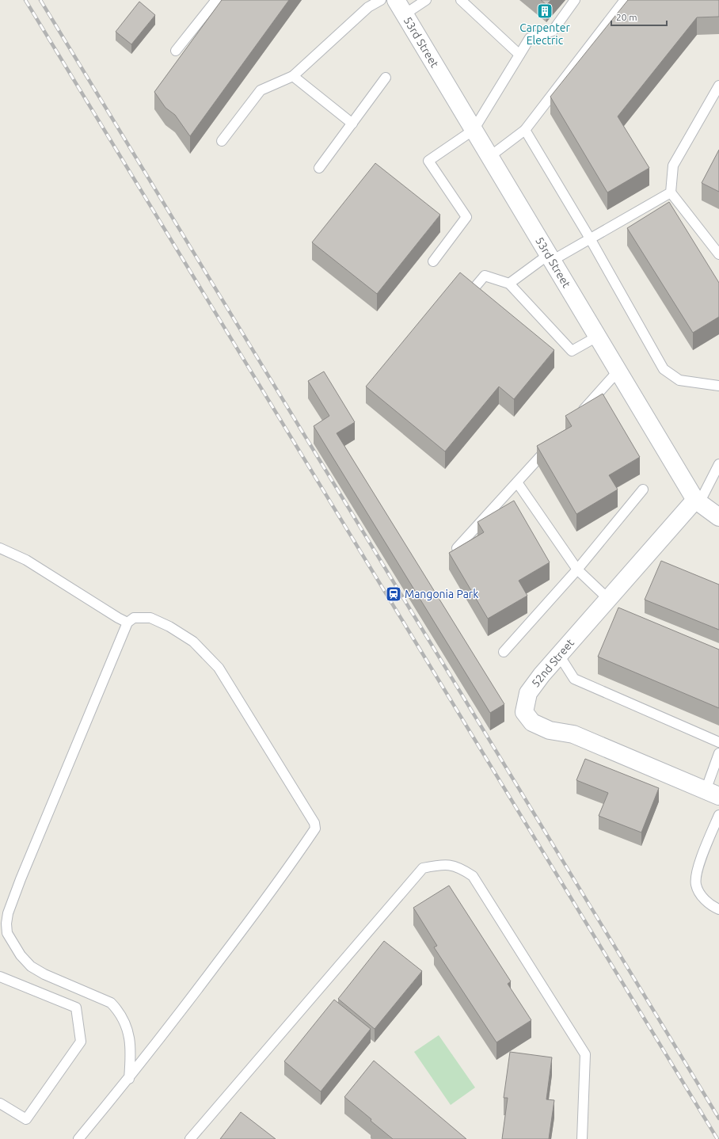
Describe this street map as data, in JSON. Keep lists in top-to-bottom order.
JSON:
{
  "streets": {
    "street": ["53rd Street", "52nd Street"]
  },
  "crossings": [
    ["53rd Street", "52nd Street"]
  ],
  "places": {
    "building": ["Carpenter Electric"],
    "station": ["Mangonia Park"]
  },
  "scale_bar": "20 m"
}
